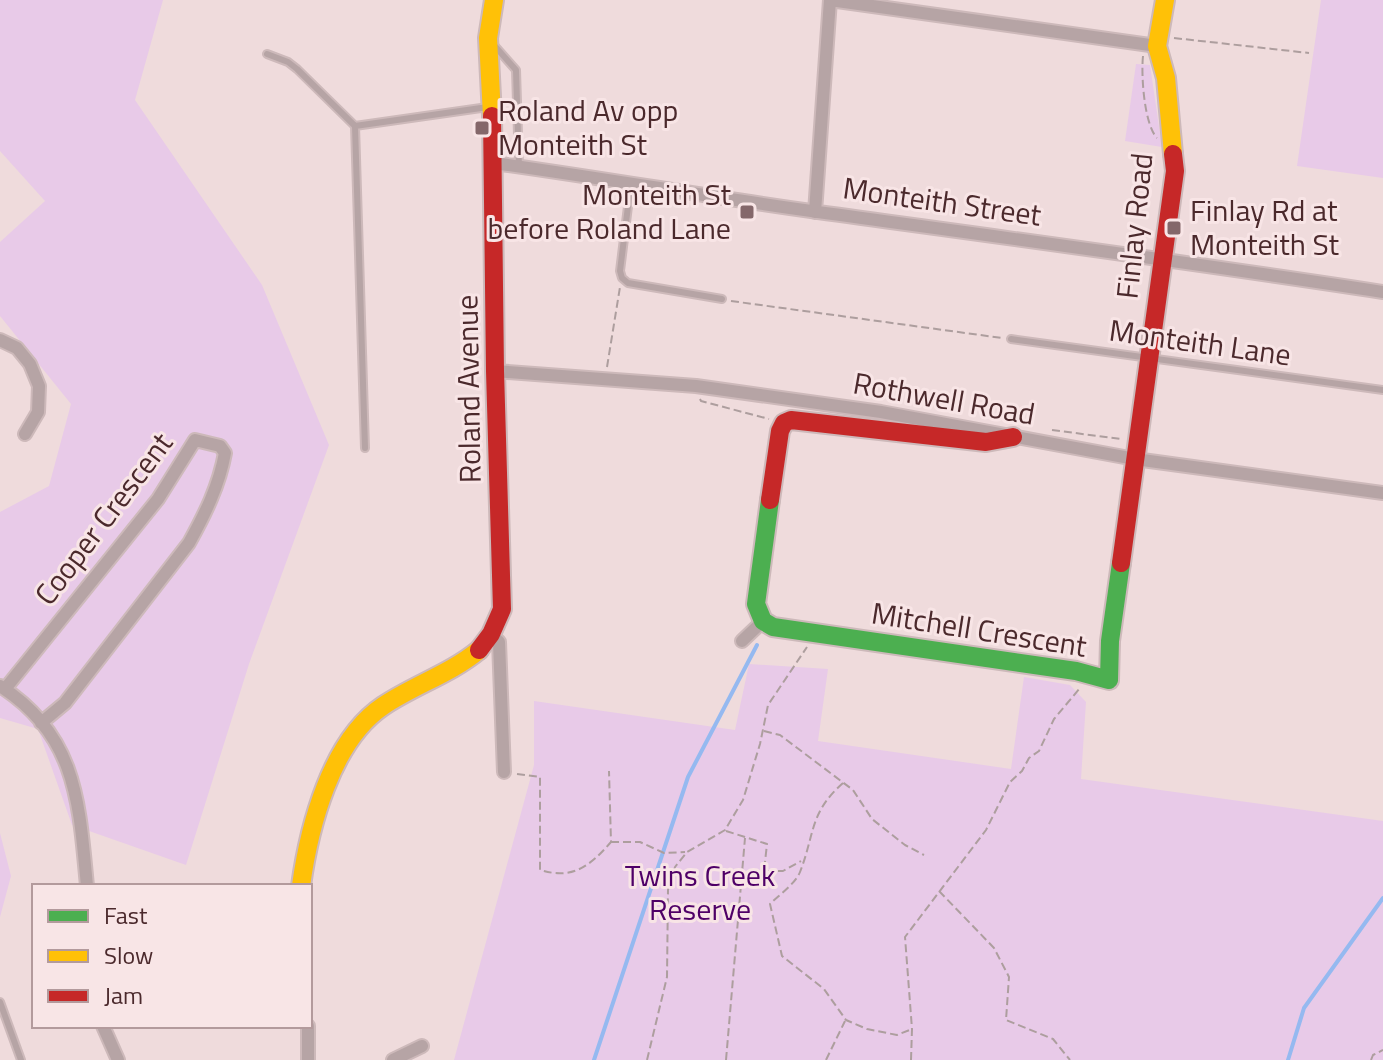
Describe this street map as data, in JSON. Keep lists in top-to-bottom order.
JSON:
{
  "streets": {
    "street": [
      "Monteith Street",
      "Finlay Road",
      "Roland Avenue",
      "Rothwell Road",
      "Cooper Crescent",
      "Mitchell Crescent"
    ],
    "lane": ["Monteith Lane"]
  },
  "crossings": [
    ["Monteith Street", "Finlay Road"],
    ["Monteith Street", "Roland Avenue"],
    ["Finlay Road", "Monteith Lane"],
    ["Finlay Road", "Rothwell Road"],
    ["Finlay Road", "Mitchell Crescent"],
    ["Roland Avenue", "Rothwell Road"],
    ["Rothwell Road", "Mitchell Crescent"]
  ],
  "parks": ["Twins Creek Reserve"],
  "places": {
    "transit": ["Roland Av opp Monteith St", "Monteith St before Roland Lane", "Finlay Rd at Monteith St"]
  },
  "legend": ["Fast", "Slow", "Jam"]
}
